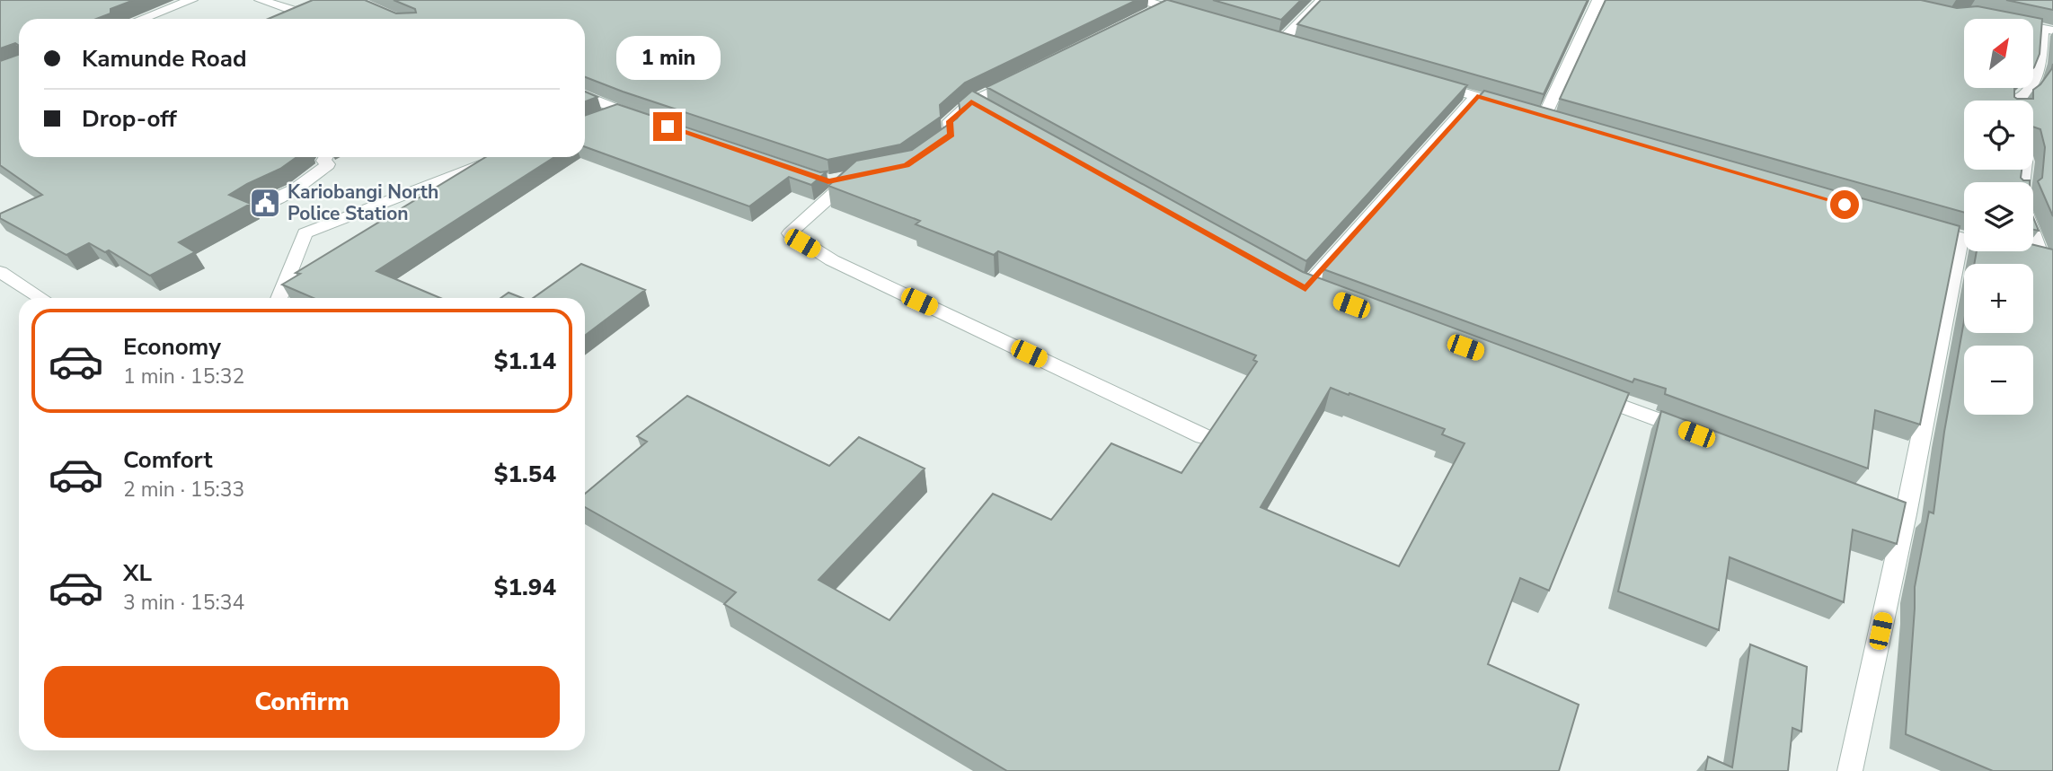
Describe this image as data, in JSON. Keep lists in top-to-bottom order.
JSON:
{
  "places": {
    "public building": ["Kariobangi North Police Station"]
  },
  "north": "top right",
  "page": {
    "map_buttons": ["+", "−"],
    "banner": ["Kamunde Road", "Drop-off"],
    "bubble": "1 min",
    "list": [
      {
        "name": "Economy",
        "note": "1 min · 15:32",
        "value": "$1.14"
      },
      {
        "name": "Comfort",
        "note": "2 min · 15:33",
        "value": "$1.54"
      },
      {
        "name": "XL",
        "note": "3 min · 15:34",
        "value": "$1.94"
      }
    ],
    "buttons": "Confirm"
  }
}
